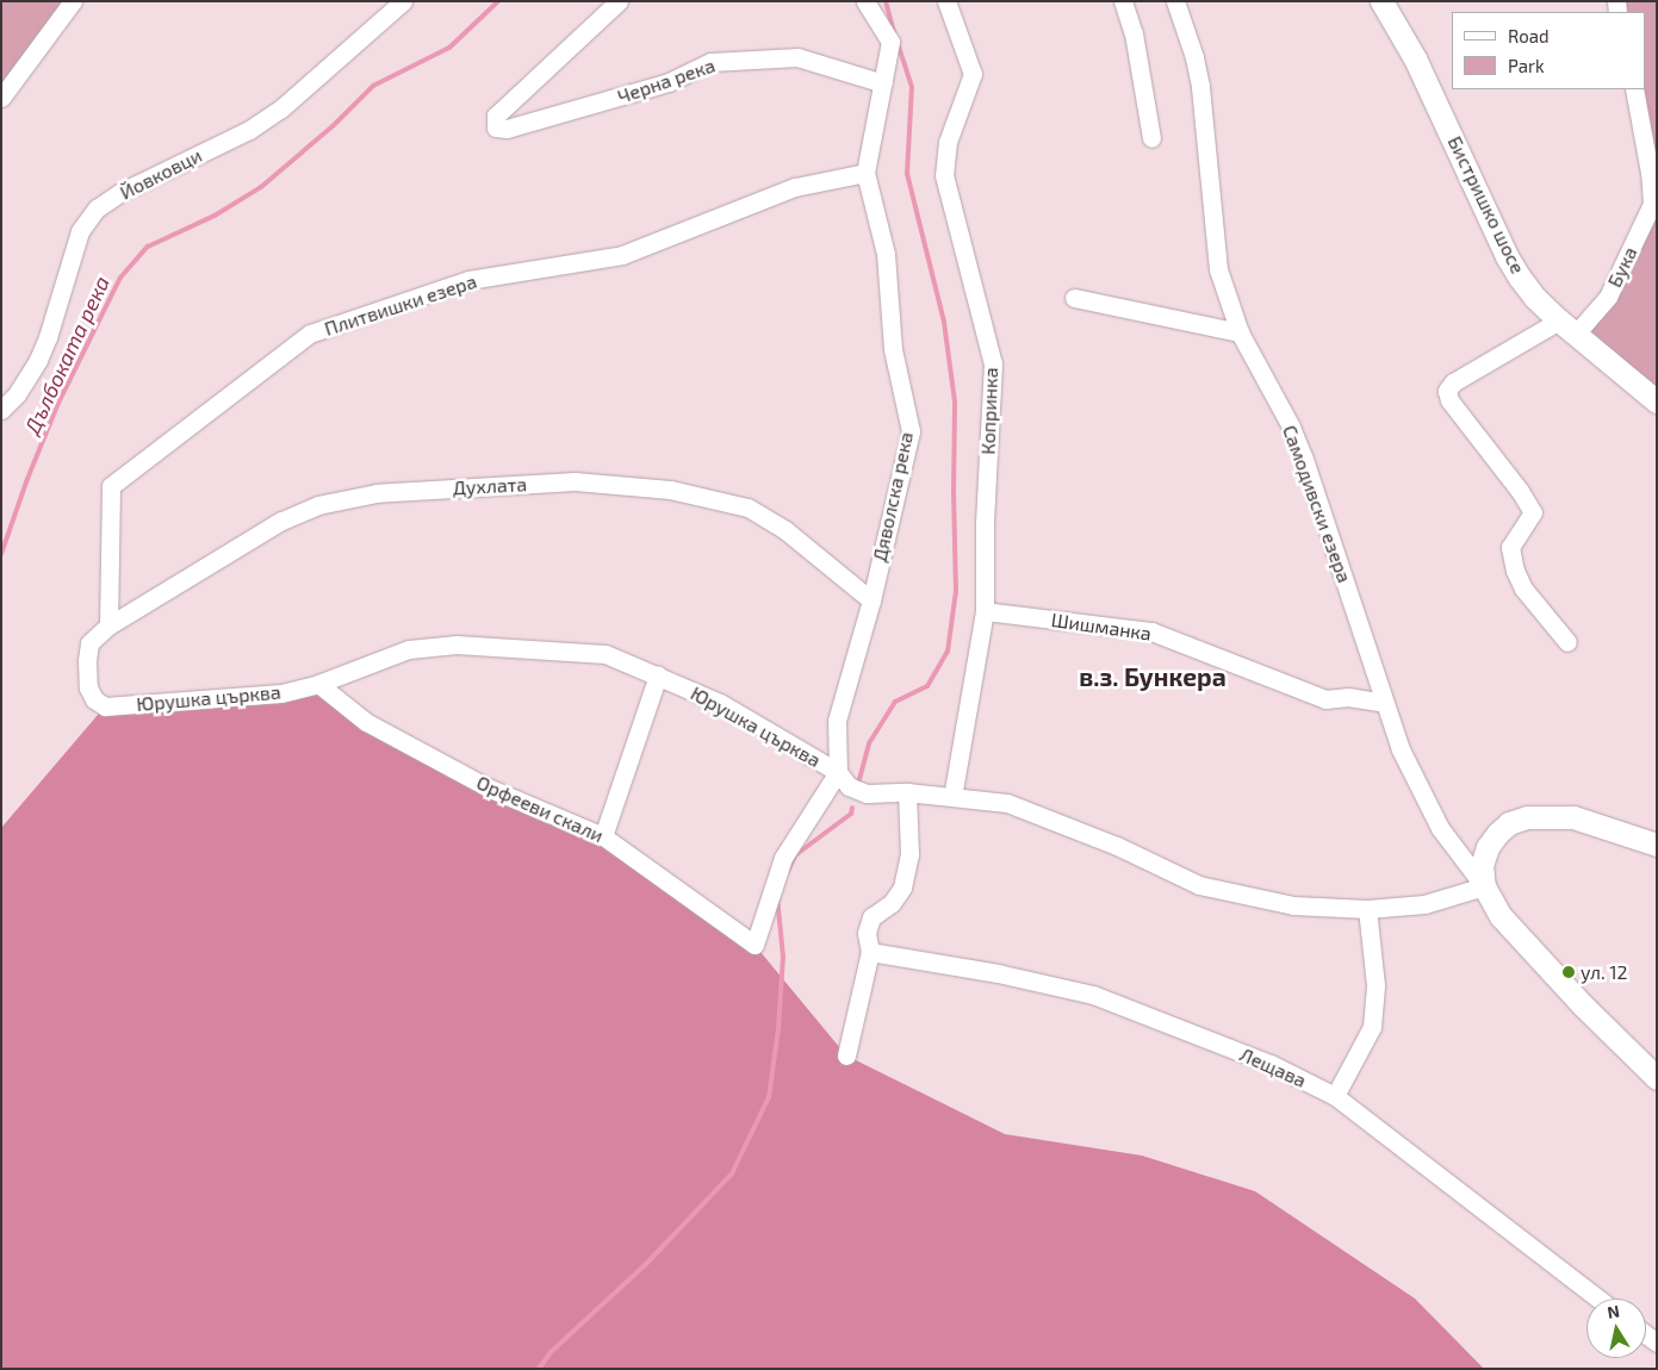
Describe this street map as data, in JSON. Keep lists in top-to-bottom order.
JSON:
{
  "streets": {
    "street": [
      "Черна река",
      "Йовковци",
      "Бистришко шосе",
      "Бука",
      "Плитвишки езера",
      "Копринка",
      "Духлата",
      "Дяволска река",
      "Самодивски езера",
      "Шишманка",
      "Юрушка църква",
      "Орфееви скали",
      "Лещава"
    ]
  },
  "crossings": [
    ["Черна река", "Дяволска река"],
    ["Бистришко шосе", "Бука"],
    ["Плитвишки езера", "Духлата"],
    ["Плитвишки езера", "Дяволска река"],
    ["Плитвишки езера", "Юрушка църква"],
    ["Копринка", "Шишманка"],
    ["Копринка", "Юрушка църква"],
    ["Духлата", "Дяволска река"],
    ["Духлата", "Юрушка църква"],
    ["Дяволска река", "Юрушка църква"],
    ["Дяволска река", "Орфееви скали"],
    ["Самодивски езера", "Шишманка"],
    ["Самодивски езера", "Юрушка църква"],
    ["Юрушка църква", "Орфееви скали"]
  ],
  "districts": ["в.з. Бункера"],
  "water": ["Дълбоката река"],
  "places": ["ул. 12"],
  "legend": ["Road", "Park"],
  "north": "top"
}
